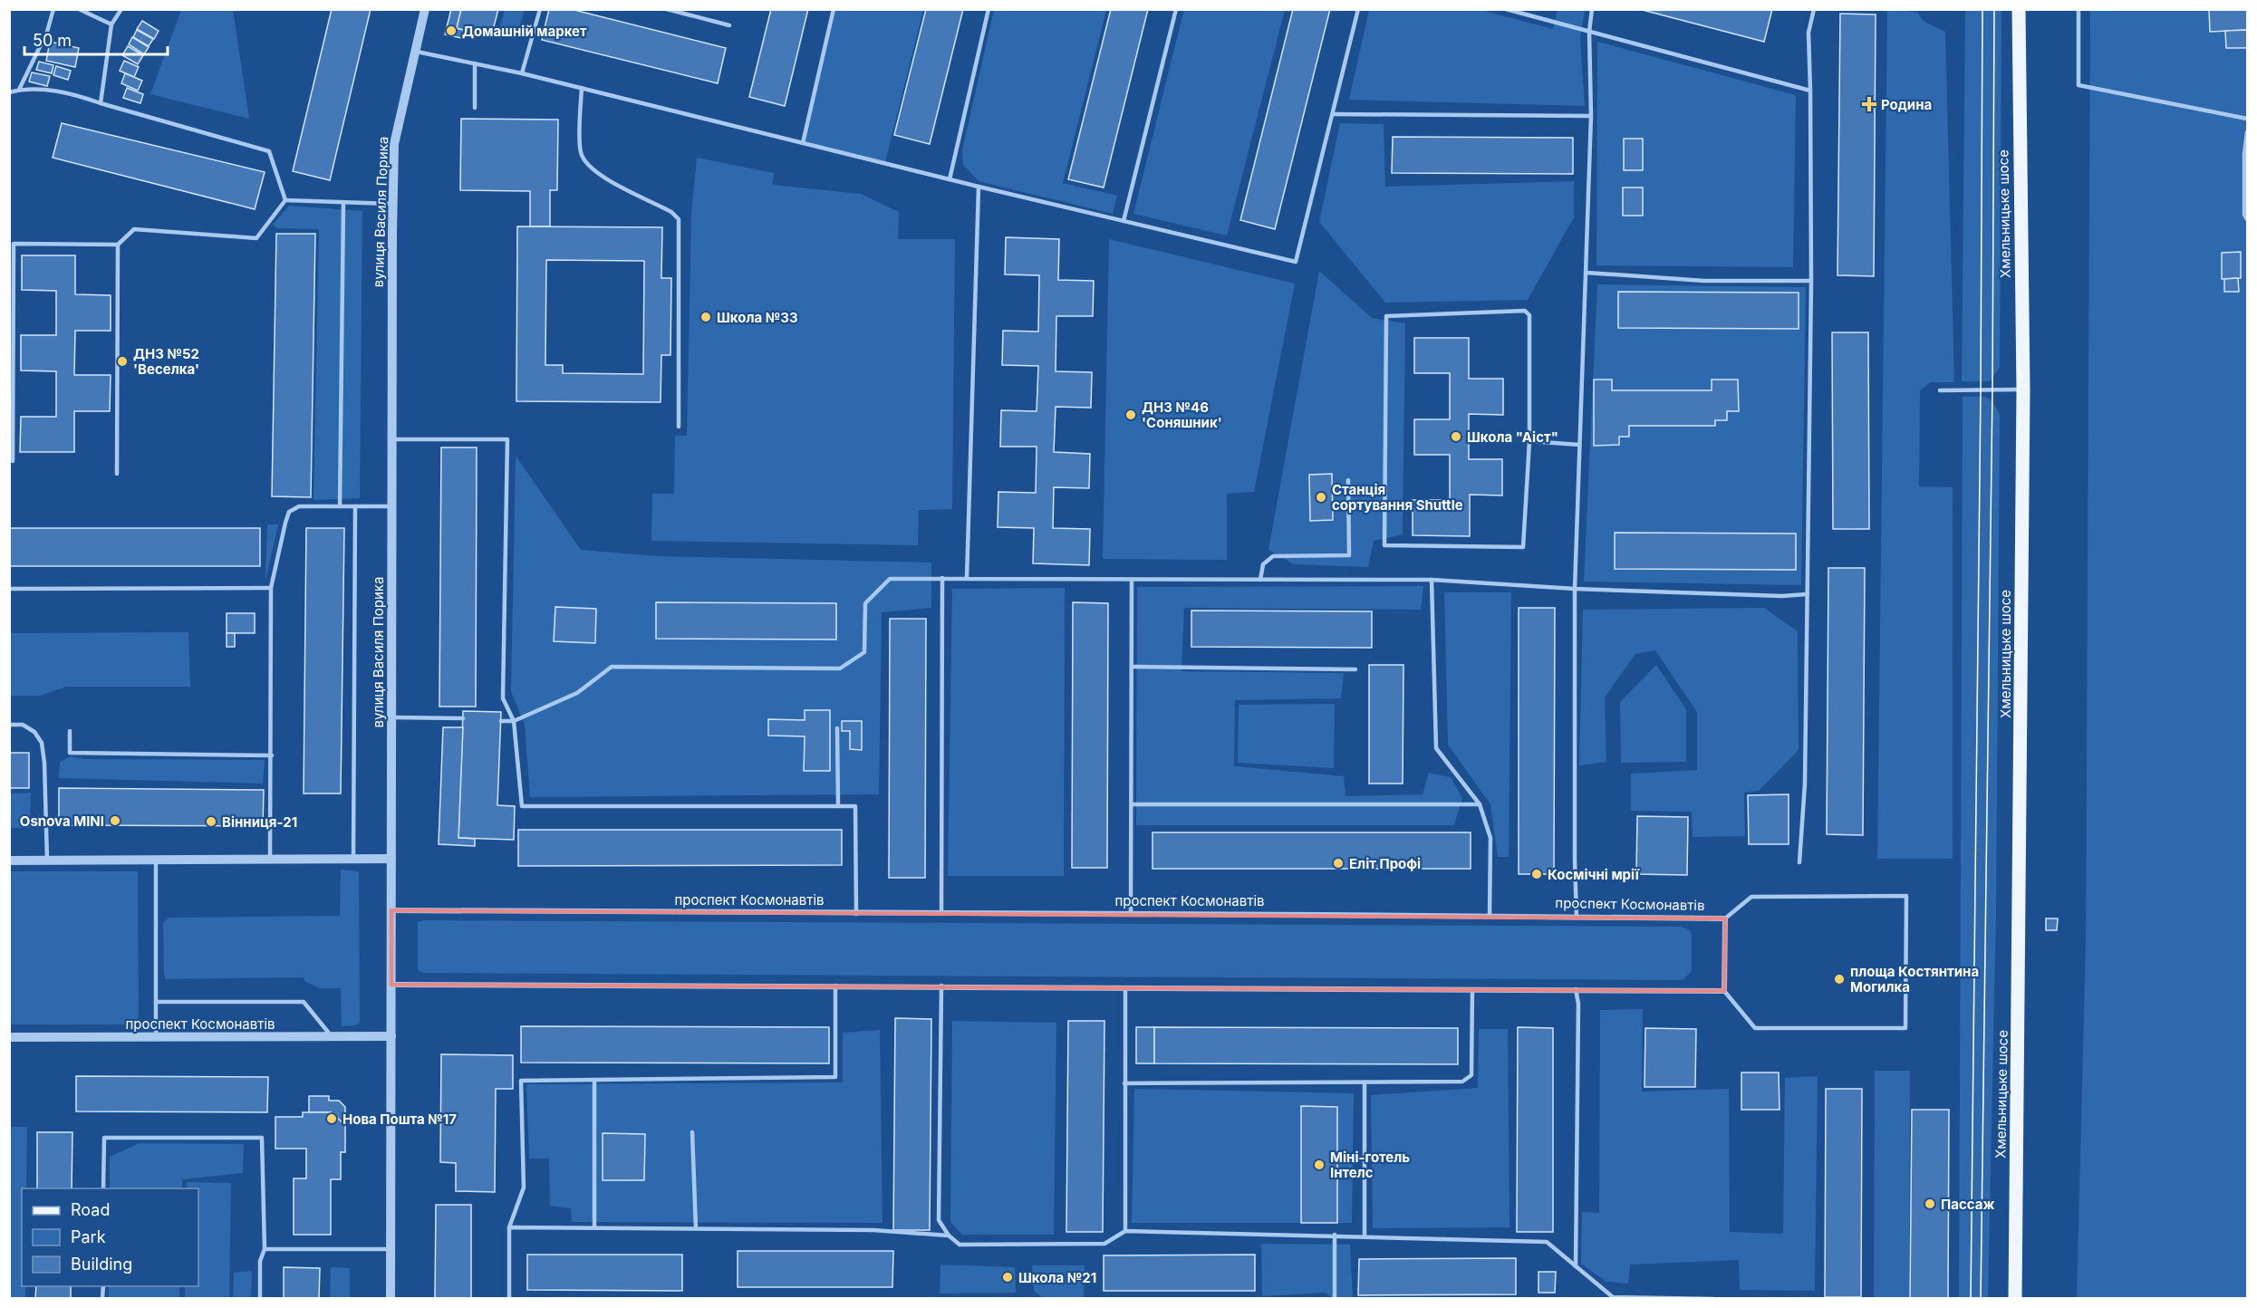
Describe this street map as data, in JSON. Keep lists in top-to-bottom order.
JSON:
{
  "streets": {
    "main road": ["Хмельницьке шосе"],
    "street": ["вулиця Василя Порика", "проспект Космонавтів"]
  },
  "crossings": [
    ["вулиця Василя Порика", "проспект Космонавтів"]
  ],
  "places": {
    "other": [
      "Домашній маркет",
      "Школа №33",
      "ДНЗ №52 'Веселка'",
      "ДНЗ №46 'Соняшник'",
      "Школа \"Аіст\"",
      "Станція сортування Shuttle",
      "Osnova MINI",
      "Вінниця-21",
      "Еліт Профі",
      "Космічні мрії",
      "площа Костянтина Могилка",
      "Нова Пошта №17",
      "Міні-готель Інтелс",
      "Пассаж",
      "Школа №21"
    ],
    "health": ["Родина"]
  },
  "legend": ["Road", "Park", "Building"],
  "scale_bar": "50 m"
}
